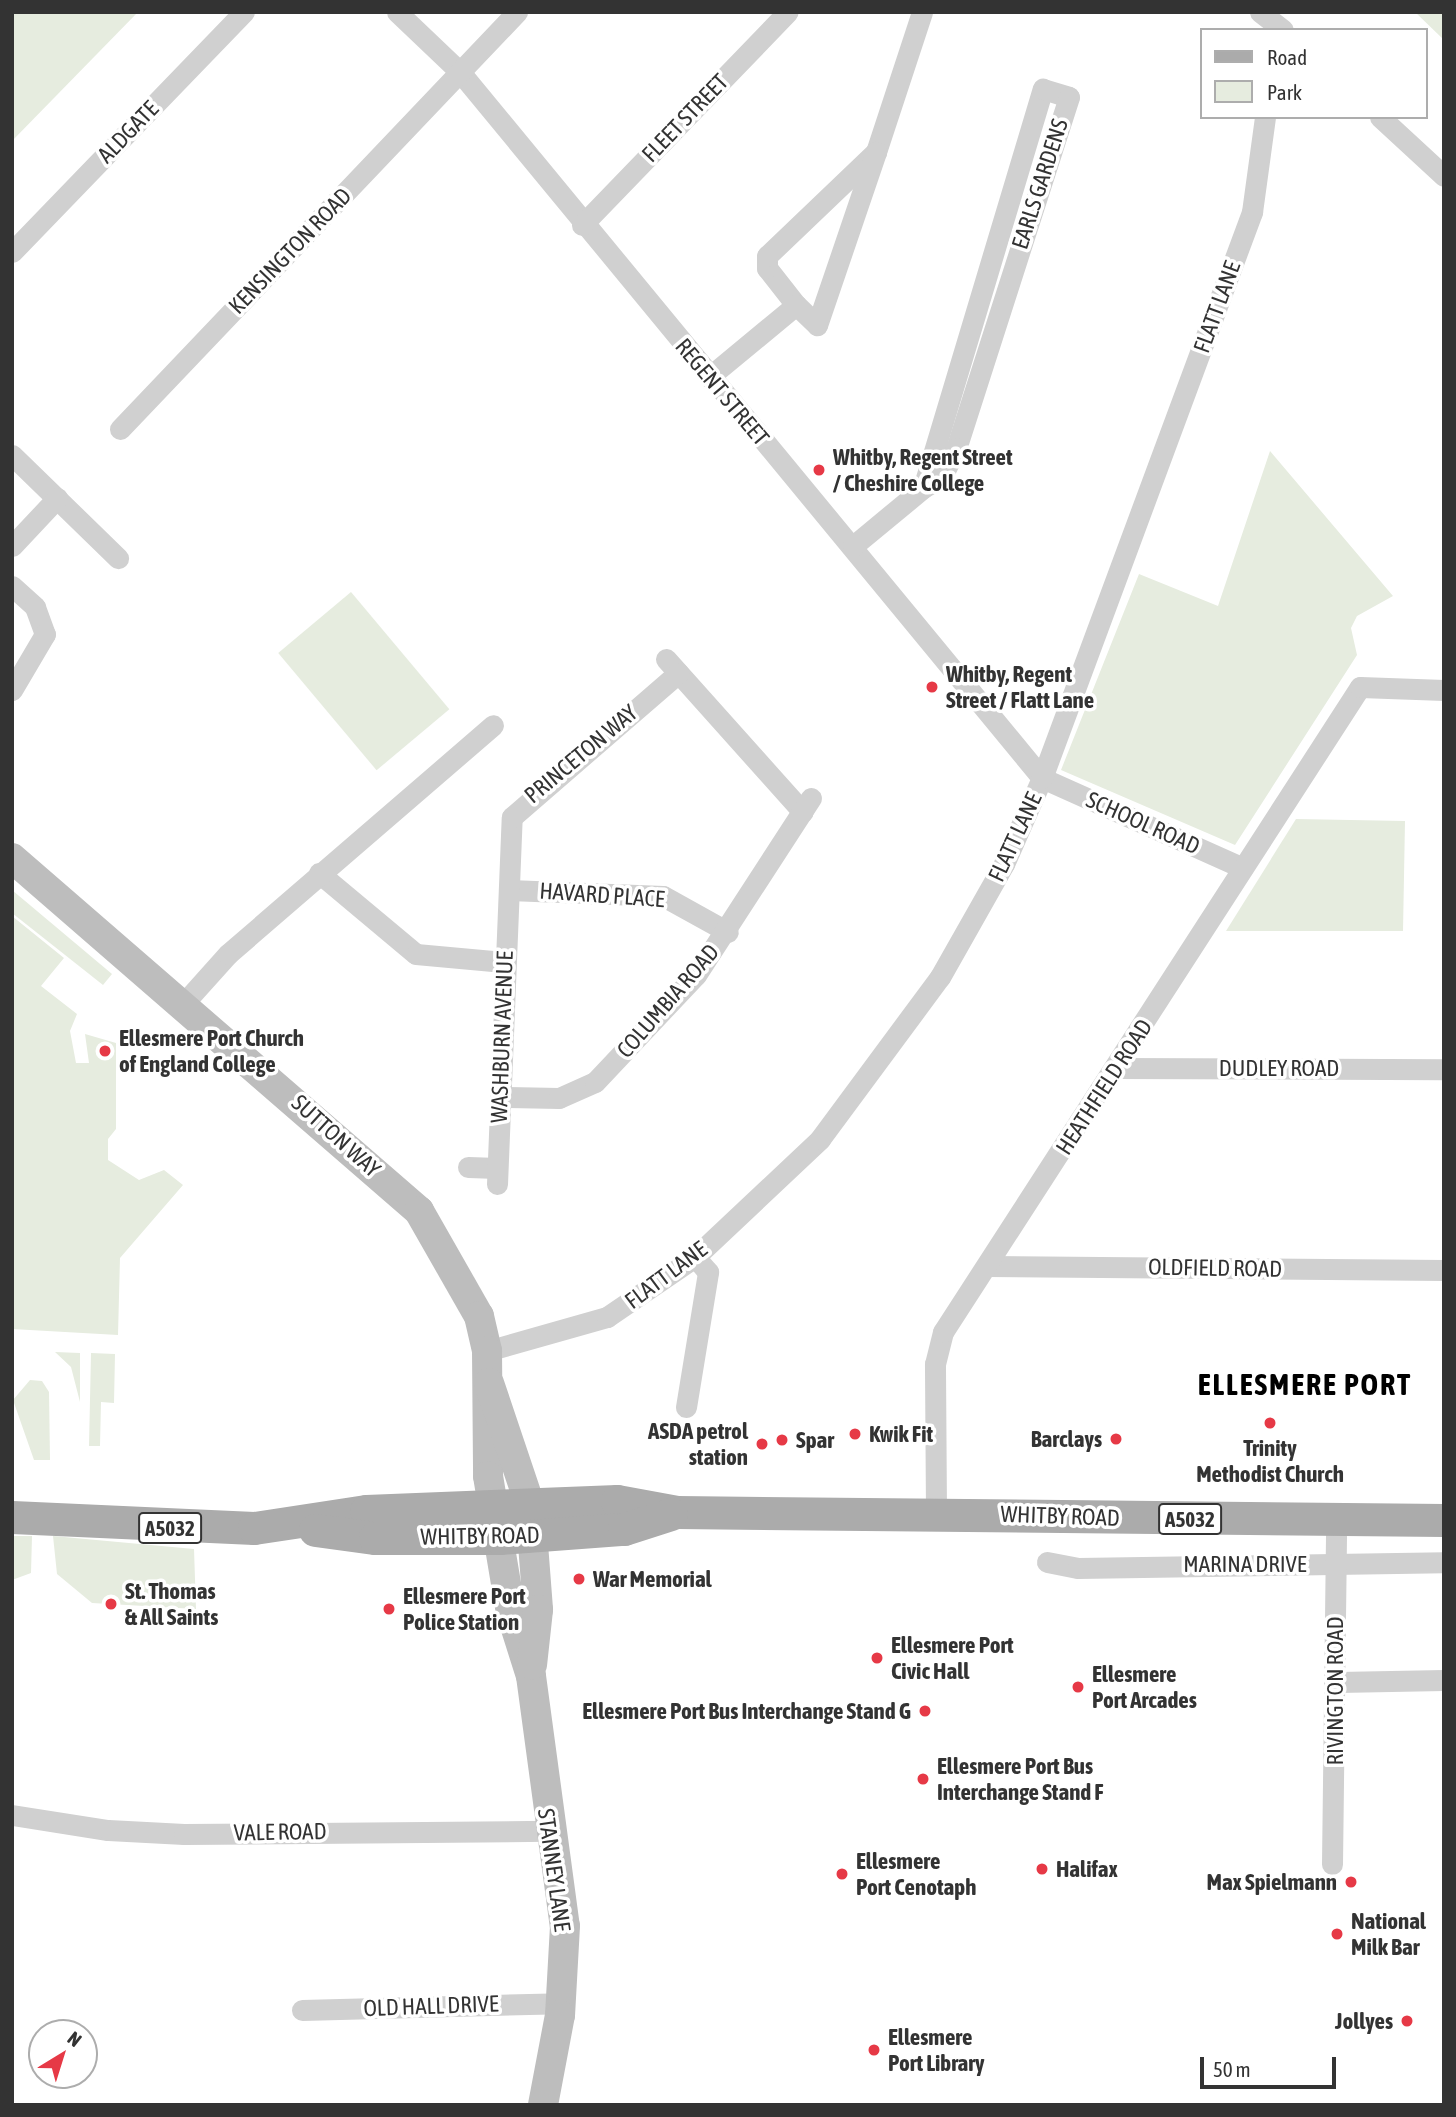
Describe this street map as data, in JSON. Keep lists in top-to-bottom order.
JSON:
{
  "streets": {
    "main road": [
      "SUTTON WAY",
      "WHITBY ROAD",
      "A5032",
      "STANNEY LANE"
    ],
    "street": [
      "FLEET STREET",
      "ALDGATE",
      "EARLS GARDENS",
      "KENSINGTON ROAD",
      "FLATT LANE",
      "REGENT STREET",
      "PRINCETON WAY",
      "SCHOOL ROAD",
      "HAVARD PLACE",
      "COLUMBIA ROAD",
      "WASHBURN AVENUE",
      "DUDLEY ROAD",
      "HEATHFIELD ROAD",
      "OLDFIELD ROAD",
      "MARINA DRIVE",
      "RIVINGTON ROAD",
      "VALE ROAD",
      "OLD HALL DRIVE"
    ]
  },
  "crossings": [
    ["FLEET STREET", "REGENT STREET"],
    ["EARLS GARDENS", "REGENT STREET"],
    ["KENSINGTON ROAD", "REGENT STREET"],
    ["FLATT LANE", "REGENT STREET"],
    ["FLATT LANE", "SCHOOL ROAD"],
    ["FLATT LANE", "SUTTON WAY"],
    ["REGENT STREET", "SCHOOL ROAD"],
    ["PRINCETON WAY", "HAVARD PLACE"],
    ["PRINCETON WAY", "COLUMBIA ROAD"],
    ["PRINCETON WAY", "WASHBURN AVENUE"],
    ["SCHOOL ROAD", "HEATHFIELD ROAD"],
    ["HAVARD PLACE", "COLUMBIA ROAD"],
    ["HAVARD PLACE", "WASHBURN AVENUE"],
    ["COLUMBIA ROAD", "WASHBURN AVENUE"],
    ["DUDLEY ROAD", "HEATHFIELD ROAD"],
    ["HEATHFIELD ROAD", "OLDFIELD ROAD"],
    ["HEATHFIELD ROAD", "WHITBY ROAD"],
    ["SUTTON WAY", "WHITBY ROAD"],
    ["SUTTON WAY", "STANNEY LANE"],
    ["WHITBY ROAD", "RIVINGTON ROAD"],
    ["WHITBY ROAD", "STANNEY LANE"],
    ["MARINA DRIVE", "RIVINGTON ROAD"],
    ["VALE ROAD", "STANNEY LANE"],
    ["STANNEY LANE", "OLD HALL DRIVE"]
  ],
  "districts": ["ELLESMERE PORT"],
  "places": [
    "Whitby, Regent Street / Cheshire College",
    "Whitby, Regent Street / Flatt Lane",
    "Ellesmere Port Church of England College",
    "Trinity Methodist Church",
    "Kwik Fit",
    "Barclays",
    "Spar",
    "ASDA petrol station",
    "War Memorial",
    "St. Thomas & All Saints",
    "Ellesmere Port Police Station",
    "Ellesmere Port Civic Hall",
    "Ellesmere Port Arcades",
    "Ellesmere Port Bus Interchange Stand G",
    "Ellesmere Port Bus Interchange Stand F",
    "Halifax",
    "Ellesmere Port Cenotaph",
    "Max Spielmann",
    "National Milk Bar",
    "Jollyes",
    "Ellesmere Port Library"
  ],
  "legend": ["Road", "Park"],
  "scale_bar": "50 m",
  "north": "top right"
}
